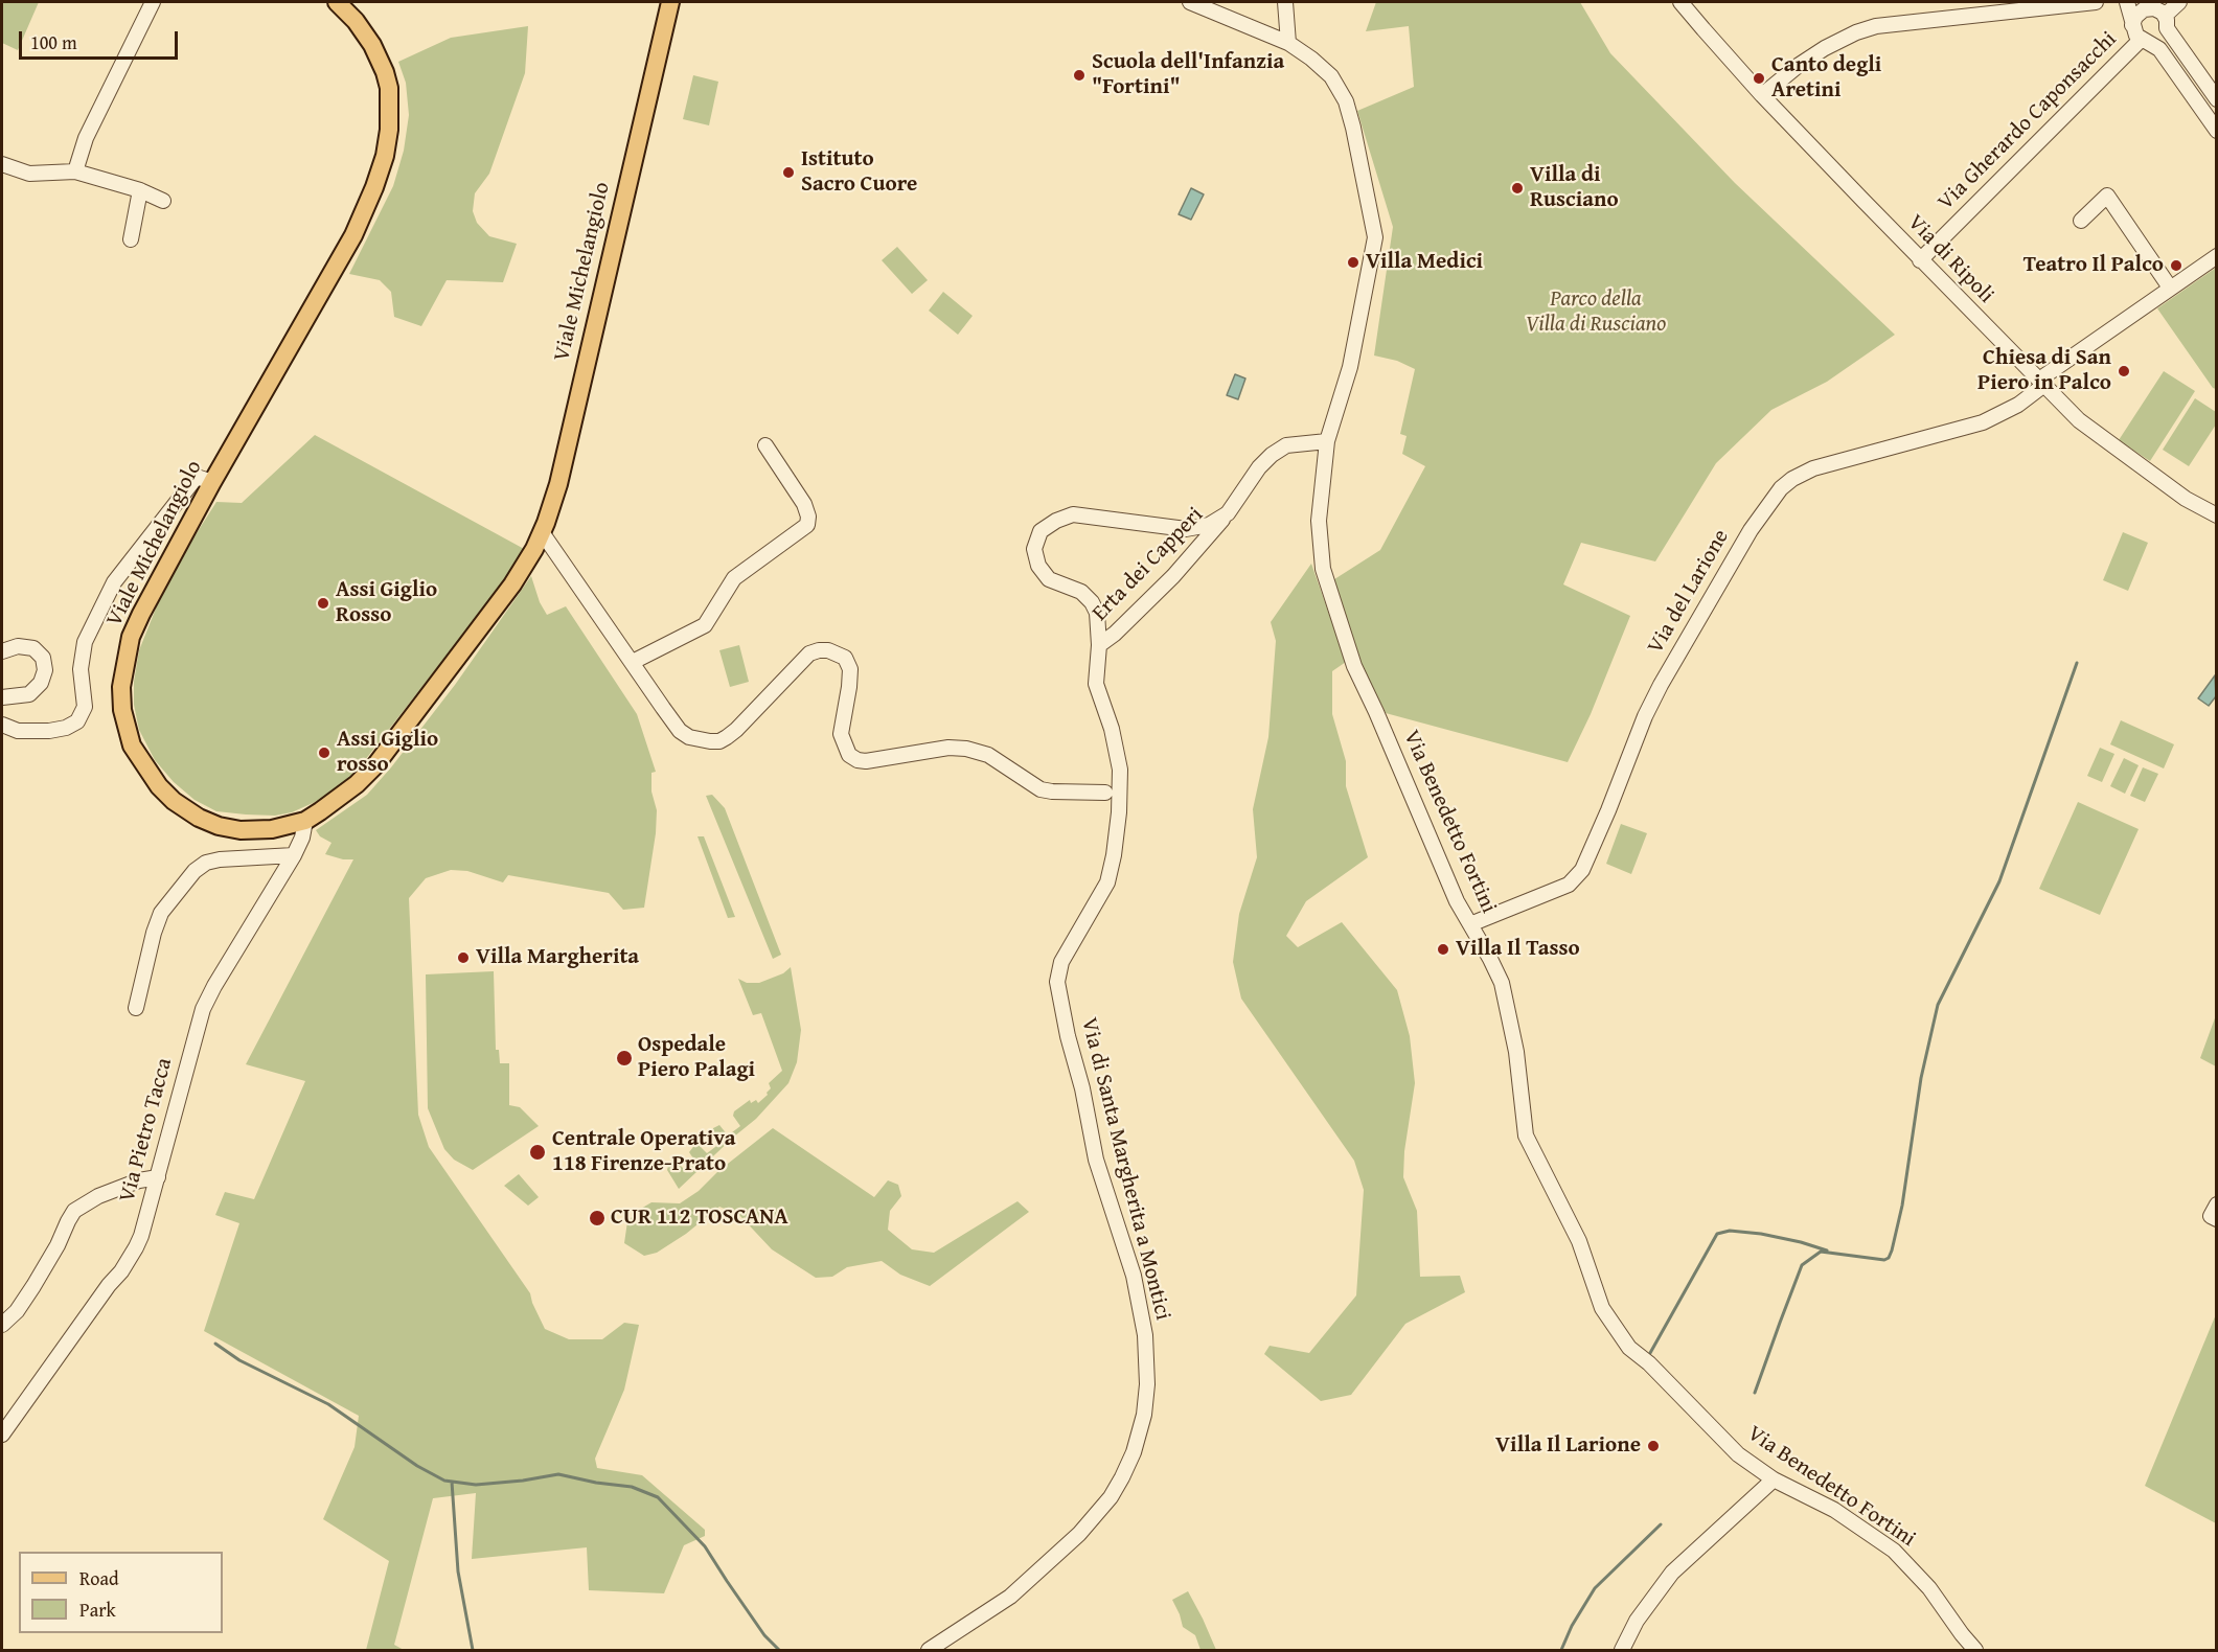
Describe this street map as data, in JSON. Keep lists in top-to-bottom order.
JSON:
{
  "streets": {
    "main road": ["Viale Michelangiolo"],
    "street": [
      "Via Gherardo Caponsacchi",
      "Via di Ripoli",
      "Erta dei Capperi",
      "Via del Larione",
      "Via Benedetto Fortini",
      "Via Pietro Tacca",
      "Via di Santa Margherita a Montici"
    ]
  },
  "crossings": [
    ["Via Gherardo Caponsacchi", "Via di Ripoli"],
    ["Via di Ripoli", "Via del Larione"],
    ["Viale Michelangiolo", "Via Pietro Tacca"],
    ["Erta dei Capperi", "Via di Santa Margherita a Montici"],
    ["Via del Larione", "Via Benedetto Fortini"]
  ],
  "parks": ["Parco della Villa di Rusciano"],
  "places": [
    "Scuola dell'Infanzia \"Fortini\"",
    "Canto degli Aretini",
    "Istituto Sacro Cuore",
    "Villa di Rusciano",
    "Villa Medici",
    "Teatro Il Palco",
    "Chiesa di San Piero in Palco",
    "Assi Giglio Rosso",
    "Assi Giglio rosso",
    "Villa Il Tasso",
    "Villa Margherita",
    "Ospedale Piero Palagi",
    "Centrale Operativa 118 Firenze-Prato",
    "CUR 112 TOSCANA",
    "Villa Il Larione"
  ],
  "legend": ["Road", "Park"],
  "scale_bar": "100 m"
}
